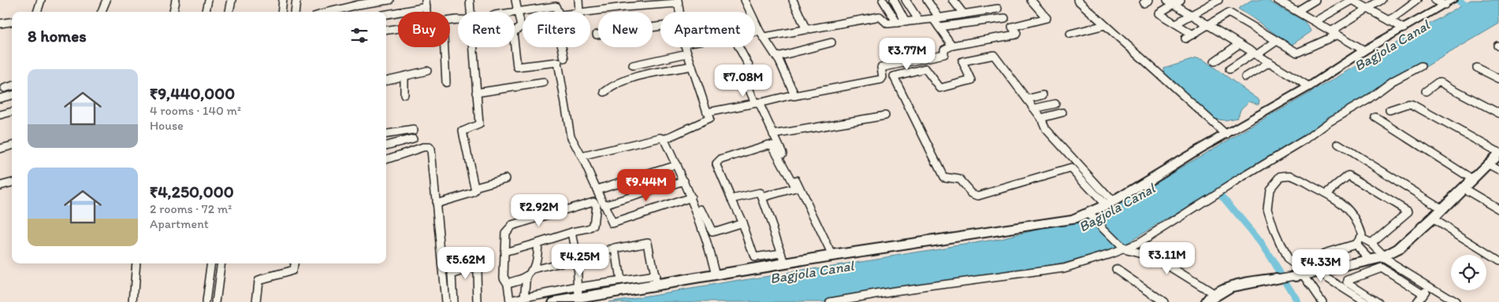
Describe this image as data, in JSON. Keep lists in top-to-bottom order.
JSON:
{
  "water": ["Bagjola Canal"],
  "page": {
    "chip": [
      "Buy",
      "Rent",
      "Filters",
      "New",
      "Apartment"
    ],
    "heading": "8 homes",
    "price": [
      "₹3.77M",
      "₹7.08M",
      "₹9.44M",
      "₹2.92M",
      "₹3.11M",
      "₹4.25M",
      "₹5.62M",
      "₹4.33M"
    ],
    "list": [
      {
        "name": "₹9,440,000",
        "note": "4 rooms · 140 m² · House"
      },
      {
        "name": "₹4,250,000",
        "note": "2 rooms · 72 m² · Apartment"
      }
    ]
  }
}
